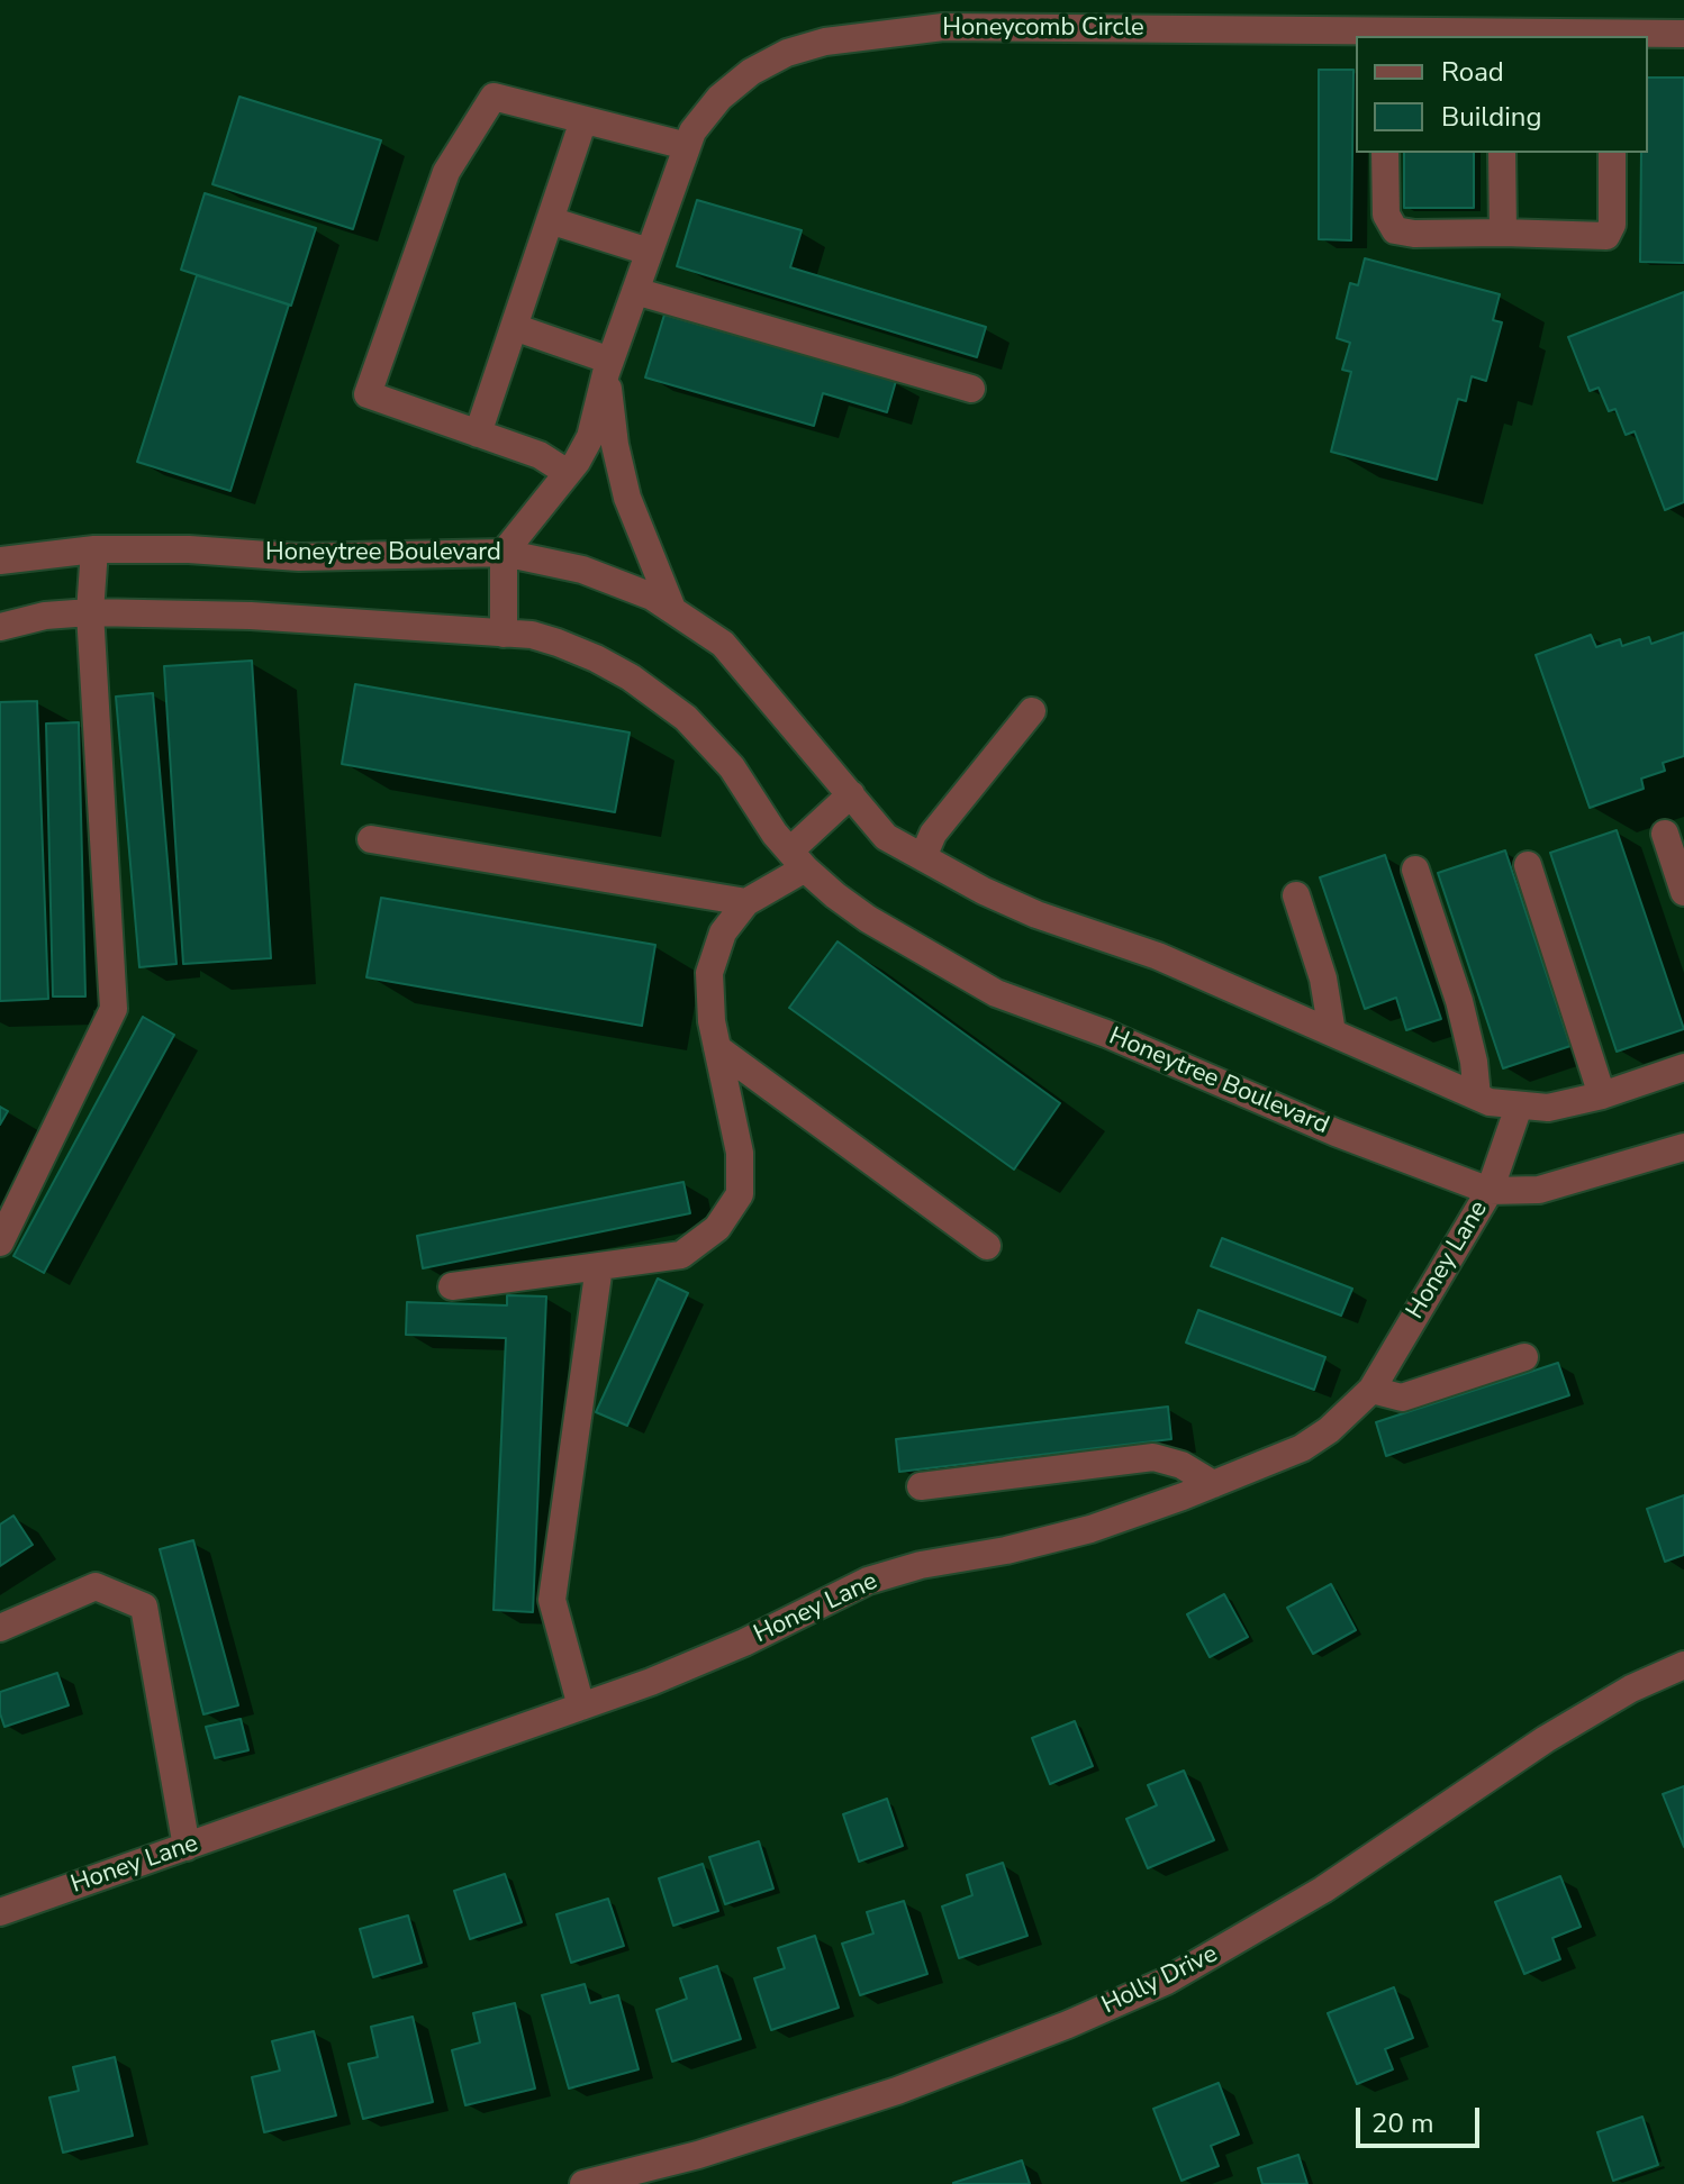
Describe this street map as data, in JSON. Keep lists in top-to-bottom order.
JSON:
{
  "streets": {
    "street": [
      "Honeycomb Circle",
      "Honeytree Boulevard",
      "Honey Lane",
      "Holly Drive"
    ]
  },
  "crossings": [
    ["Honeycomb Circle", "Honeytree Boulevard"],
    ["Honeytree Boulevard", "Honey Lane"]
  ],
  "legend": ["Road", "Building"],
  "scale_bar": "20 m"
}
